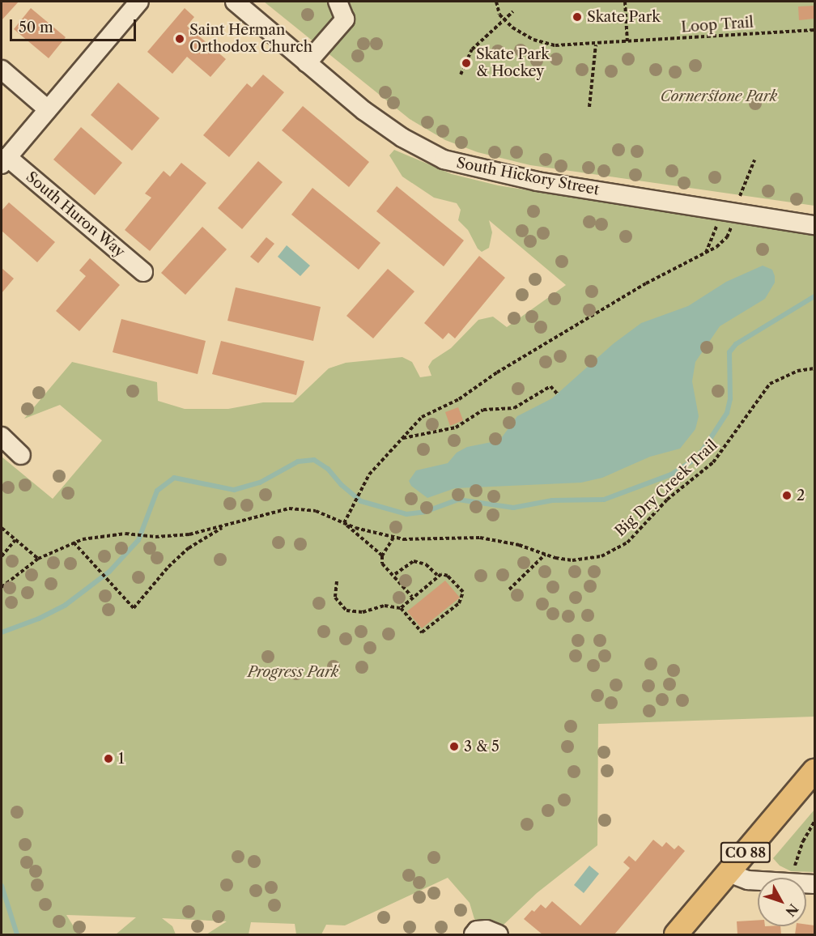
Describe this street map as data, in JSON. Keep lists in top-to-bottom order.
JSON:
{
  "streets": {
    "main road": ["CO 88"],
    "street": ["South Hickory Street", "South Huron Way"],
    "path": ["Loop Trail", "Big Dry Creek Trail"]
  },
  "parks": ["Cornerstone Park", "Progress Park"],
  "places": [
    "Skate Park",
    "Saint Herman Orthodox Church",
    "Skate Park & Hockey",
    "2",
    "3 & 5",
    "1"
  ],
  "scale_bar": "50 m",
  "north": "bottom right"
}
